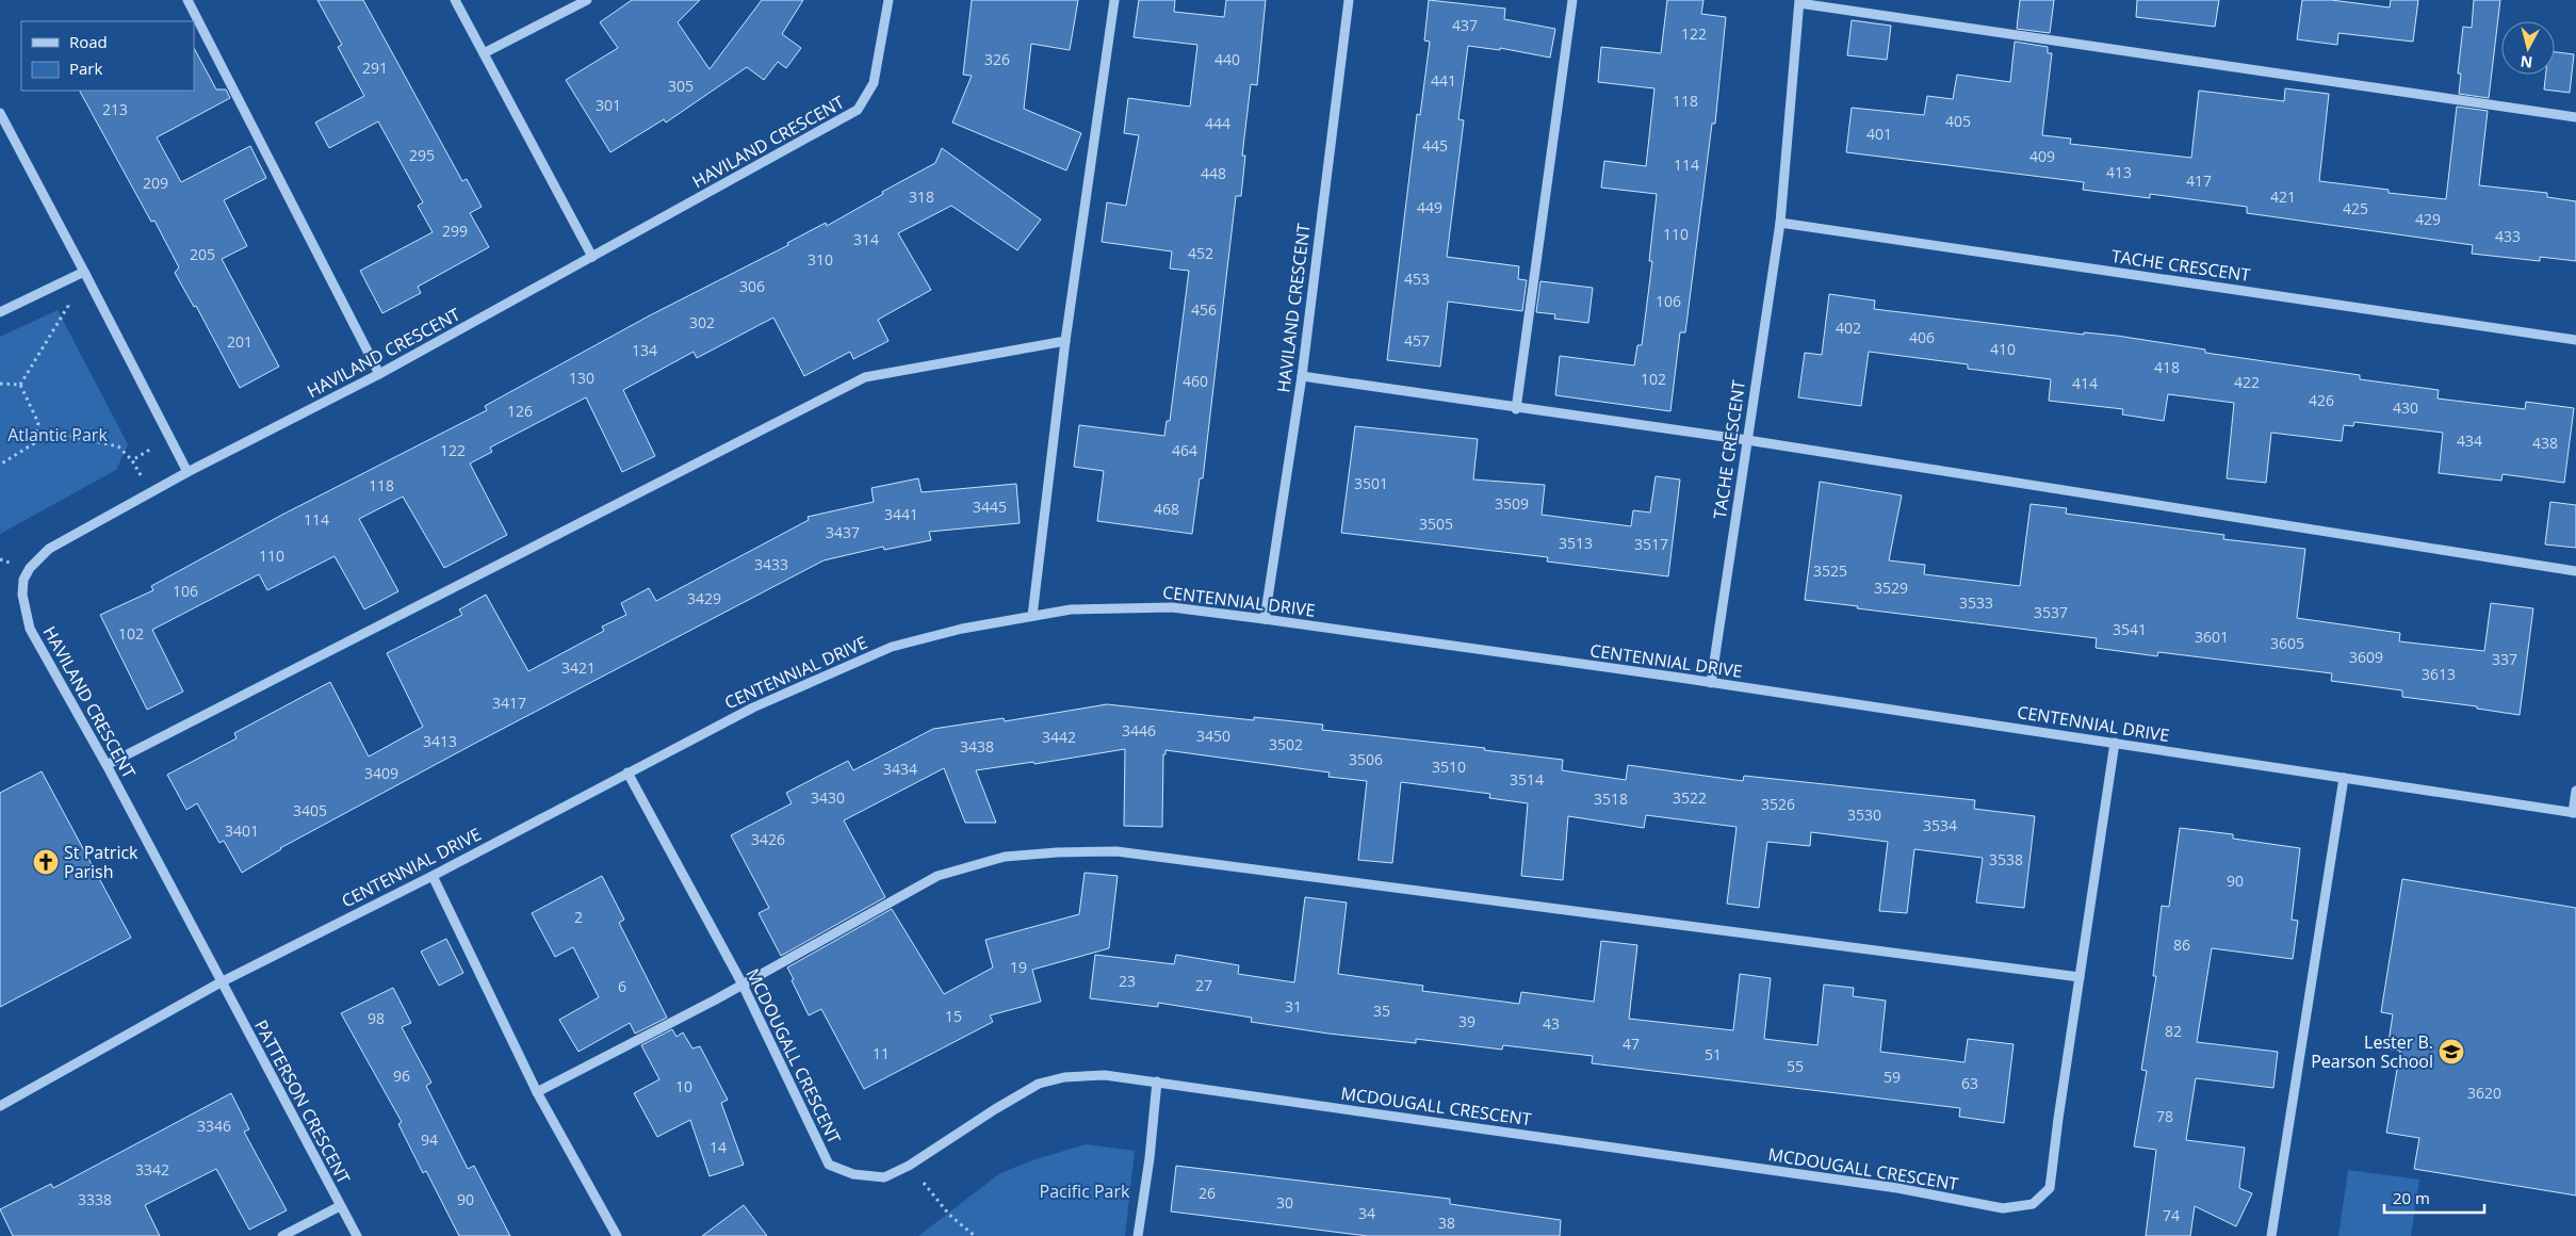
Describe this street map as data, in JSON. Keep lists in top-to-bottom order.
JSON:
{
  "streets": {
    "street": [
      "HAVILAND CRESCENT",
      "TACHE CRESCENT",
      "CENTENNIAL DRIVE",
      "MCDOUGALL CRESCENT",
      "PATTERSON CRESCENT"
    ]
  },
  "crossings": [
    ["HAVILAND CRESCENT", "CENTENNIAL DRIVE"],
    ["HAVILAND CRESCENT", "PATTERSON CRESCENT"],
    ["TACHE CRESCENT", "CENTENNIAL DRIVE"],
    ["CENTENNIAL DRIVE", "MCDOUGALL CRESCENT"],
    ["CENTENNIAL DRIVE", "PATTERSON CRESCENT"]
  ],
  "parks": ["Atlantic Park", "Pacific Park"],
  "places": {
    "church": ["St Patrick Parish"],
    "school or university": ["Lester B. Pearson School"]
  },
  "house_numbers": [
    "437",
    "122",
    "326",
    "440",
    "291",
    "441",
    "305",
    "118",
    "301",
    "213",
    "405",
    "444",
    "401",
    "445",
    "295",
    "409",
    "114",
    "413",
    "448",
    "417",
    "209",
    "318",
    "421",
    "449",
    "425",
    "429",
    "299",
    "110",
    "433",
    "314",
    "452",
    "205",
    "310",
    "453",
    "306",
    "106",
    "456",
    "302",
    "402",
    "406",
    "457",
    "201",
    "410",
    "134",
    "418",
    "130",
    "102",
    "460",
    "422",
    "414",
    "426",
    "430",
    "126",
    "434",
    "438",
    "122",
    "464",
    "3501",
    "118",
    "3509",
    "3445",
    "468",
    "3441",
    "114",
    "3505",
    "3437",
    "3513",
    "3517",
    "110",
    "3433",
    "3525",
    "3529",
    "106",
    "3429",
    "3533",
    "3537",
    "3541",
    "102",
    "3601",
    "3605",
    "3609",
    "337",
    "3421",
    "3613",
    "3417",
    "3446",
    "3450",
    "3442",
    "3413",
    "3502",
    "3438",
    "3506",
    "3510",
    "3434",
    "3409",
    "3514",
    "3430",
    "3522",
    "3518",
    "3526",
    "3405",
    "3530",
    "3534",
    "3401",
    "3426",
    "3538",
    "90",
    "2",
    "86",
    "19",
    "23",
    "27",
    "6",
    "31",
    "35",
    "15",
    "98",
    "39",
    "43",
    "82",
    "47",
    "11",
    "51",
    "55",
    "96",
    "59",
    "63",
    "10",
    "3620",
    "78",
    "3346",
    "94",
    "14",
    "3342",
    "26",
    "3338",
    "90",
    "30",
    "34",
    "74",
    "38"
  ],
  "legend": ["Road", "Park"],
  "scale_bar": "20 m",
  "north": "bottom"
}
